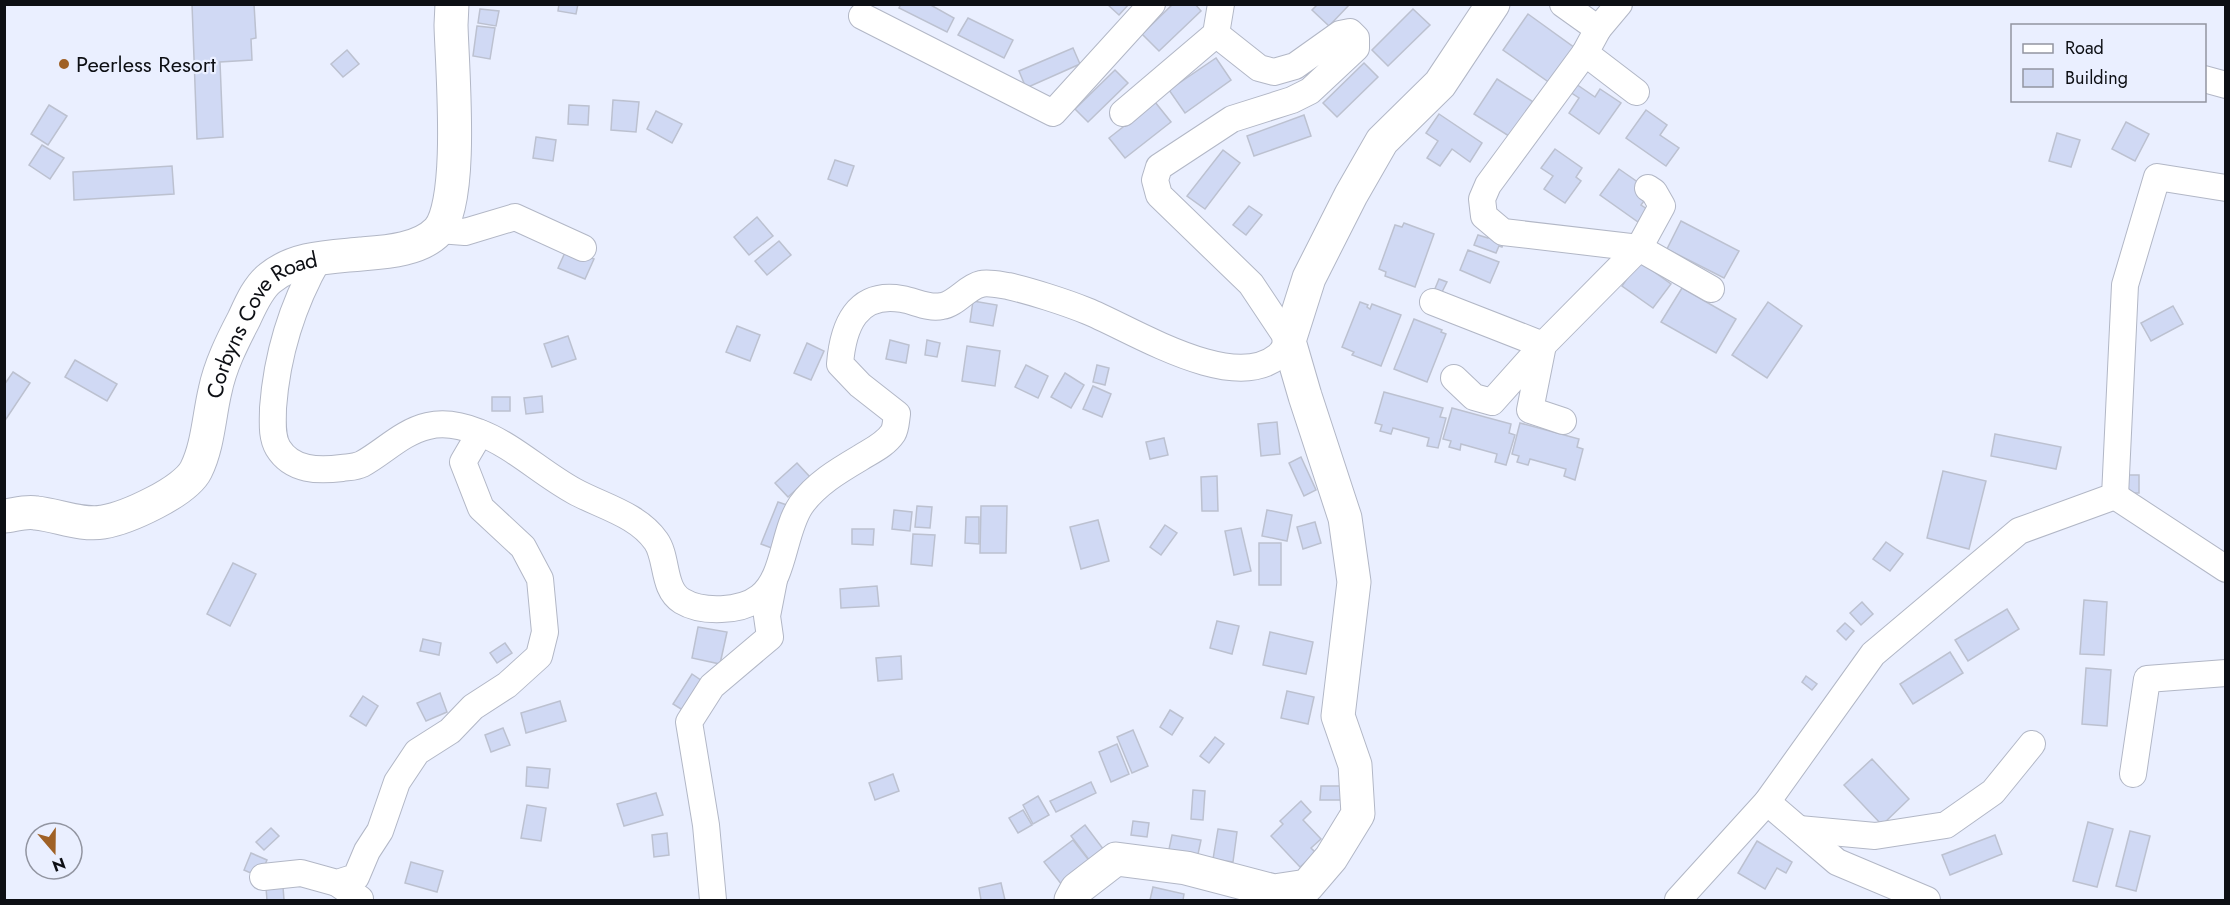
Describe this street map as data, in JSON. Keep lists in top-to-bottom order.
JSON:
{
  "streets": {
    "main road": ["Corbyns Cove Road"]
  },
  "places": ["Peerless Resort"],
  "legend": ["Road", "Building"],
  "north": "bottom"
}
